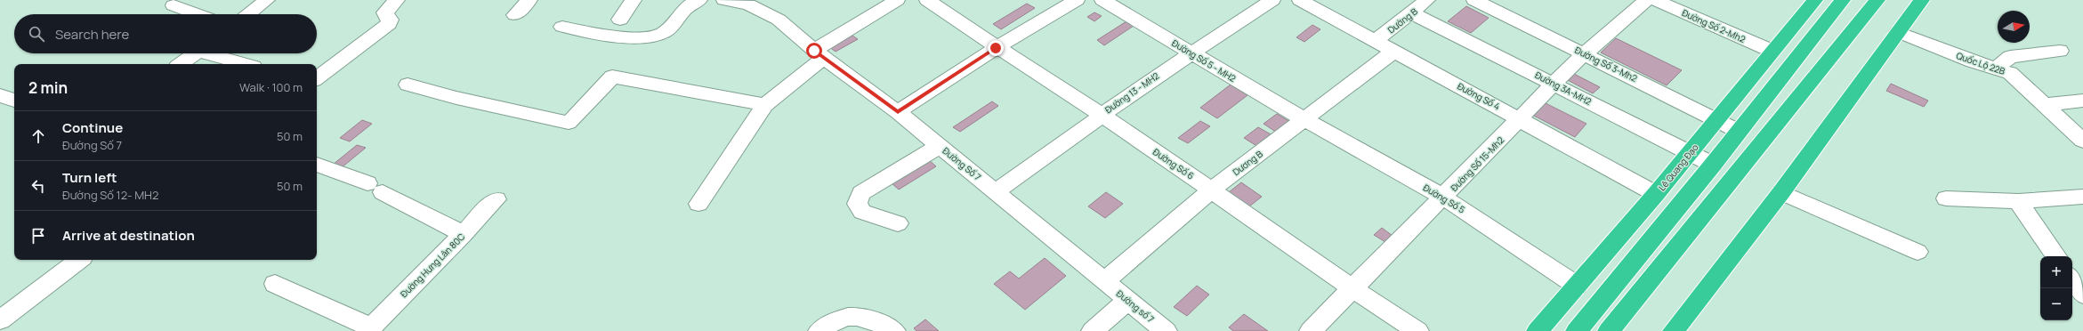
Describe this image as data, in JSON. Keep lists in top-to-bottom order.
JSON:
{
  "streets": {
    "highway": ["Lê Quang Đạo"],
    "street": [
      "Dường B",
      "Đường Số 2-Mh2",
      "Đường Số 5 - MH2",
      "Quốc Lộ 22B",
      "Đường Số 3-Mh2",
      "Đường 3A-MH2",
      "Đường 13 - MH2",
      "Đường Số 4",
      "Dương B",
      "Đường Số 7",
      "Đường Số 6",
      "Đường Số 15-Mh2",
      "Đường Số 5",
      "Đường Hưng Lân 80C",
      "Đường số 7"
    ]
  },
  "crossings": [
    ["Dường B", "Đường 3A-MH2"],
    ["Dường B", "Đường Số 4"],
    ["Đường Số 2-Mh2", "Lê Quang Đạo"],
    ["Đường Số 5 - MH2", "Đường 13 - MH2"],
    ["Đường Số 5 - MH2", "Dương B"],
    ["Đường Số 5 - MH2", "Đường Số 5"],
    ["Đường Số 3-Mh2", "Đường Số 15-Mh2"],
    ["Đường Số 3-Mh2", "Lê Quang Đạo"],
    ["Đường 3A-MH2", "Đường Số 15-Mh2"],
    ["Đường 3A-MH2", "Lê Quang Đạo"],
    ["Đường 13 - MH2", "Đường Số 7"],
    ["Đường 13 - MH2", "Đường Số 6"],
    ["Đường Số 4", "Dương B"],
    ["Đường Số 4", "Đường Số 15-Mh2"],
    ["Đường Số 4", "Lê Quang Đạo"],
    ["Dương B", "Đường Số 7"],
    ["Dương B", "Đường Số 6"],
    ["Dương B", "Đường Số 5"],
    ["Dương B", "Đường số 7"],
    ["Đường Số 7", "Đường số 7"],
    ["Đường Số 6", "Đường Số 15-Mh2"],
    ["Đường Số 15-Mh2", "Đường Số 5"],
    ["Lê Quang Đạo", "Đường Số 5"]
  ],
  "north": "right",
  "page": {
    "search": "Search here",
    "heading": ["2 min", "Walk · 100 m"],
    "list": [
      ["Continue", "Đường Số 7", "50 m"],
      ["Turn left", "Đường Số 12- MH2", "50 m"],
      "Arrive at destination"
    ],
    "map_buttons": ["+", "−"]
  }
}
